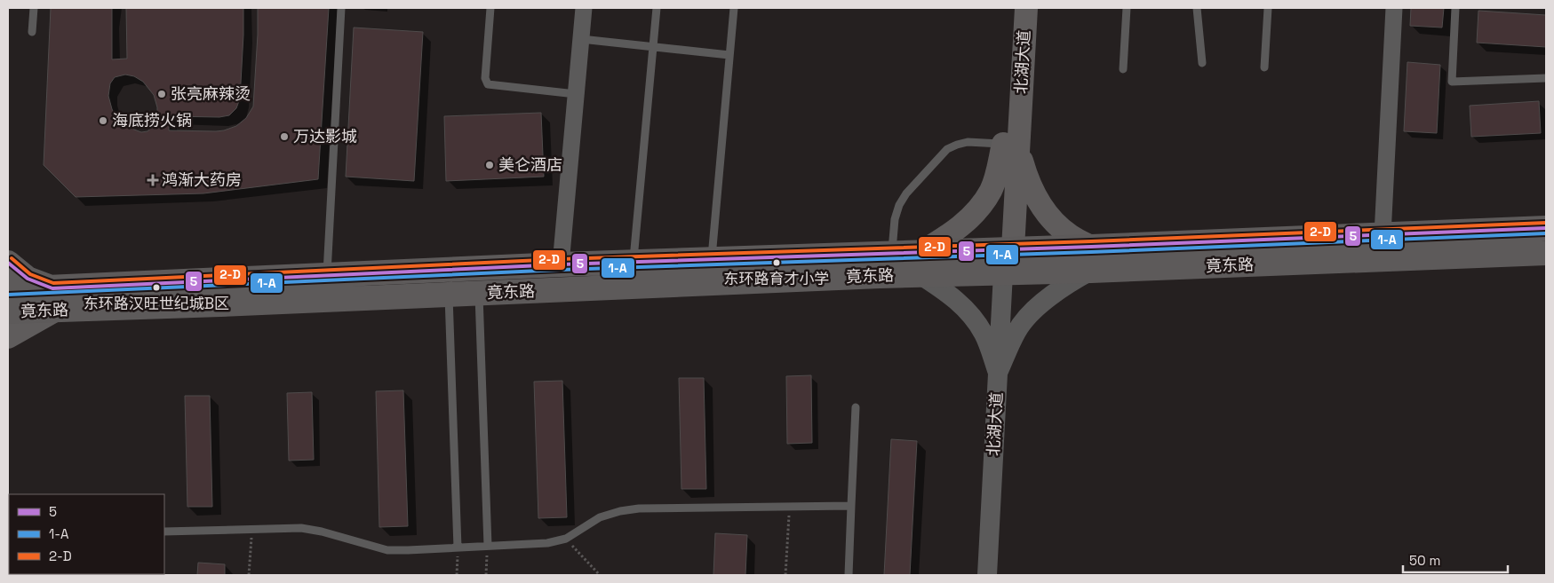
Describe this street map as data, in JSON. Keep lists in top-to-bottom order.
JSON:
{
  "streets": {
    "main road": ["北湖大道", "竟东路"]
  },
  "crossings": [
    ["北湖大道", "竟东路"]
  ],
  "places": {
    "other": [
      "张亮麻辣烫",
      "海底捞火锅",
      "万达影城",
      "美仑酒店",
      "东环路育才小学",
      "东环路汉旺世纪城B区"
    ],
    "health": ["鸿渐大药房"]
  },
  "lines": ["transit line 2-D", "transit line 5", "transit line 1-A"],
  "legend": ["5", "1-A", "2-D"],
  "scale_bar": "50 m"
}
